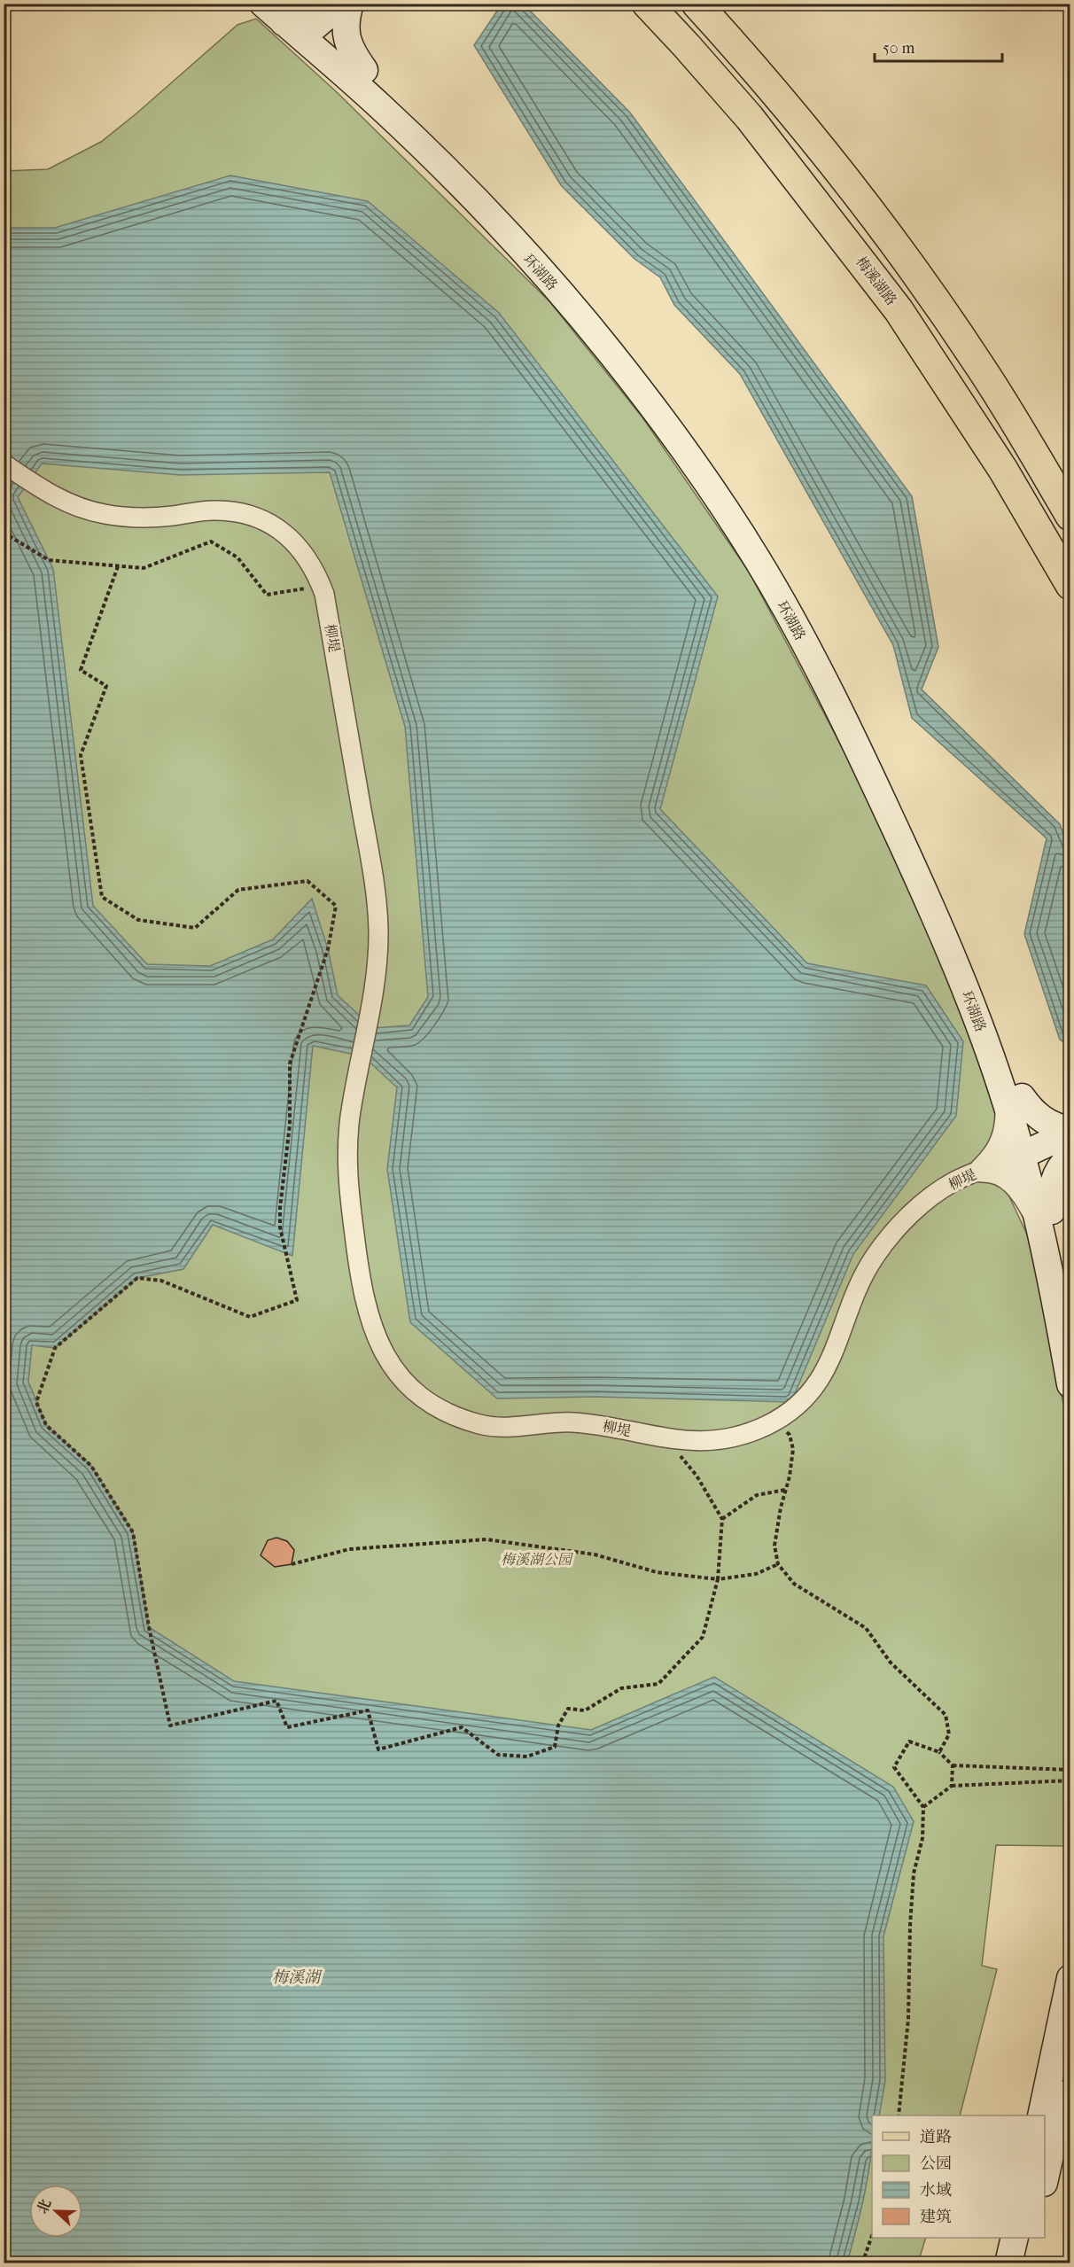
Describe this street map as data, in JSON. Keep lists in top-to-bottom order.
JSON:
{
  "streets": {
    "main road": ["环湖路", "梅溪湖路"],
    "street": ["柳堤"]
  },
  "crossings": [
    ["环湖路", "柳堤"]
  ],
  "water": ["梅溪湖"],
  "parks": ["梅溪湖公园"],
  "legend": [
    "道路",
    "公园",
    "水域",
    "建筑"
  ],
  "scale_bar": "50 m",
  "north": "left"
}
